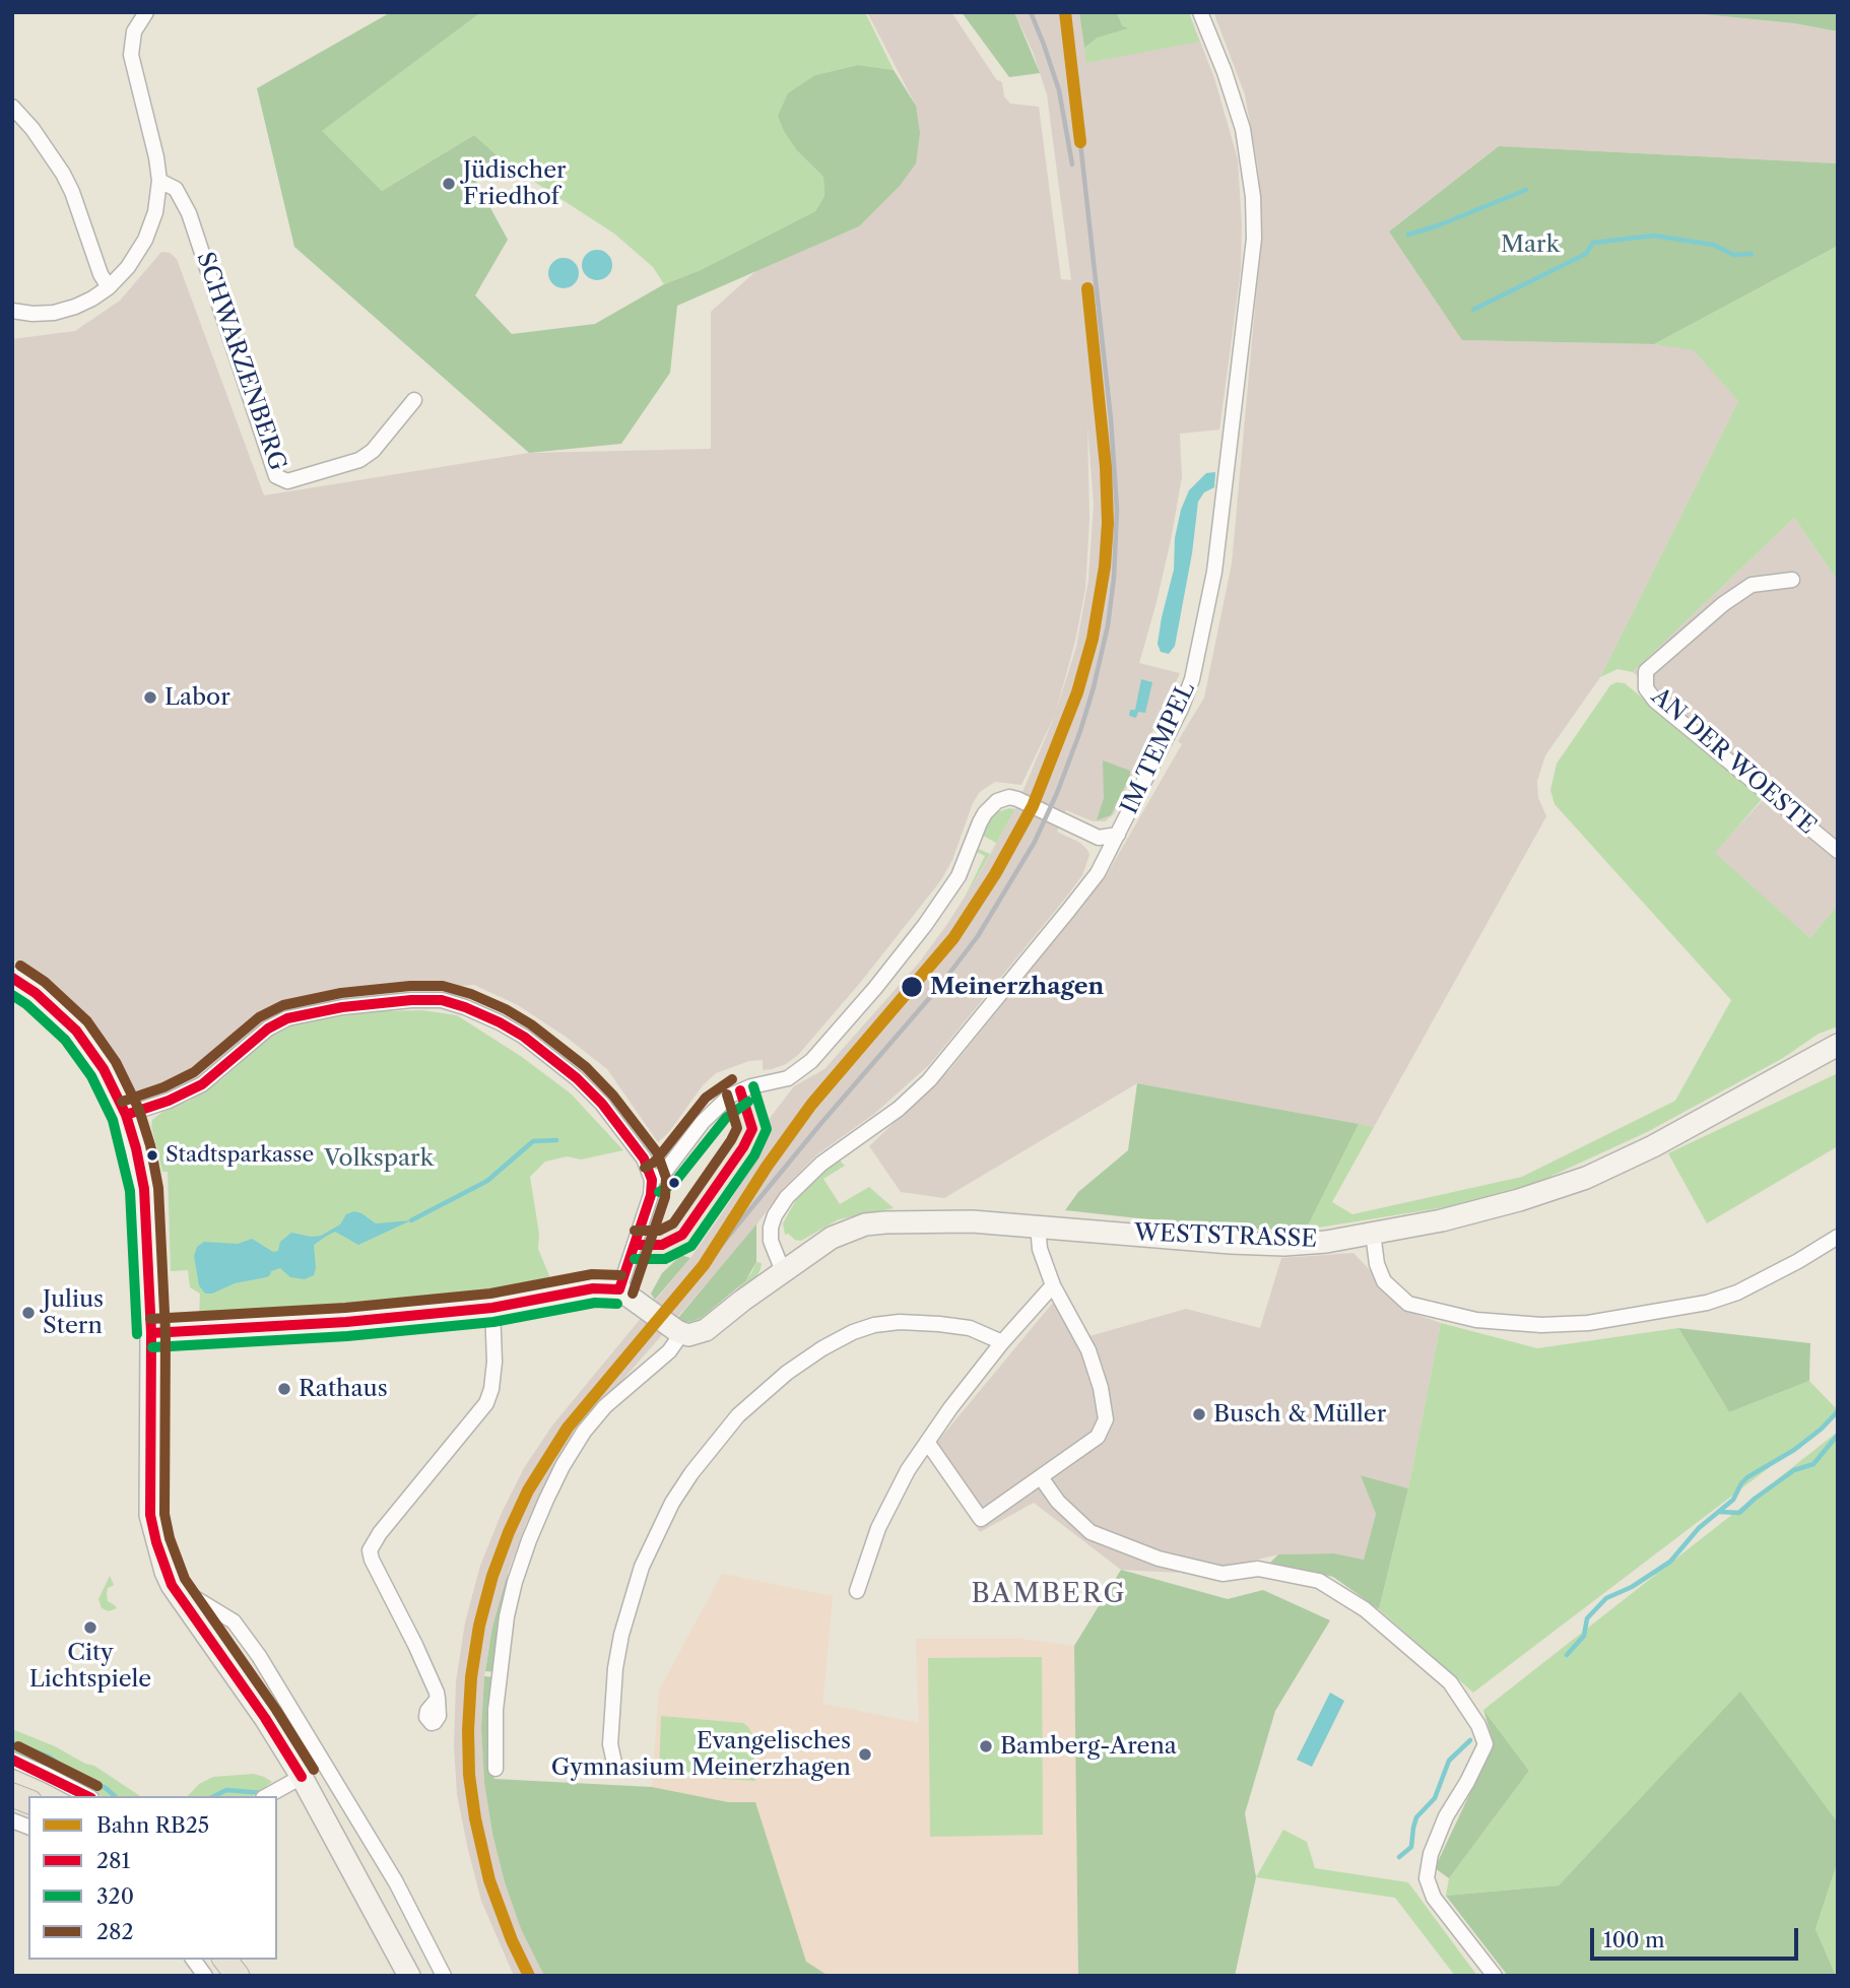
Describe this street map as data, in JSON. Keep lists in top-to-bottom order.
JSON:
{
  "streets": {
    "main road": ["WESTSTRASSE"],
    "street": ["SCHWARZENBERG", "IM TEMPEL", "AN DER WOESTE"]
  },
  "crossings": [
    ["IM TEMPEL", "WESTSTRASSE"]
  ],
  "districts": ["BAMBERG"],
  "parks": ["Mark", "Volkspark"],
  "places": [
    "Jüdischer Friedhof",
    "Labor",
    "Meinerzhagen",
    "Stadtsparkasse",
    "Julius Stern",
    "Rathaus",
    "Busch & Müller",
    "City Lichtspiele",
    "Bamberg-Arena",
    "Evangelisches Gymnasium Meinerzhagen"
  ],
  "lines": [
    "rail line RB25",
    "transit line 282",
    "transit line 281",
    "transit line 320"
  ],
  "legend": [
    "Bahn RB25",
    "281",
    "320",
    "282"
  ],
  "scale_bar": "100 m"
}
